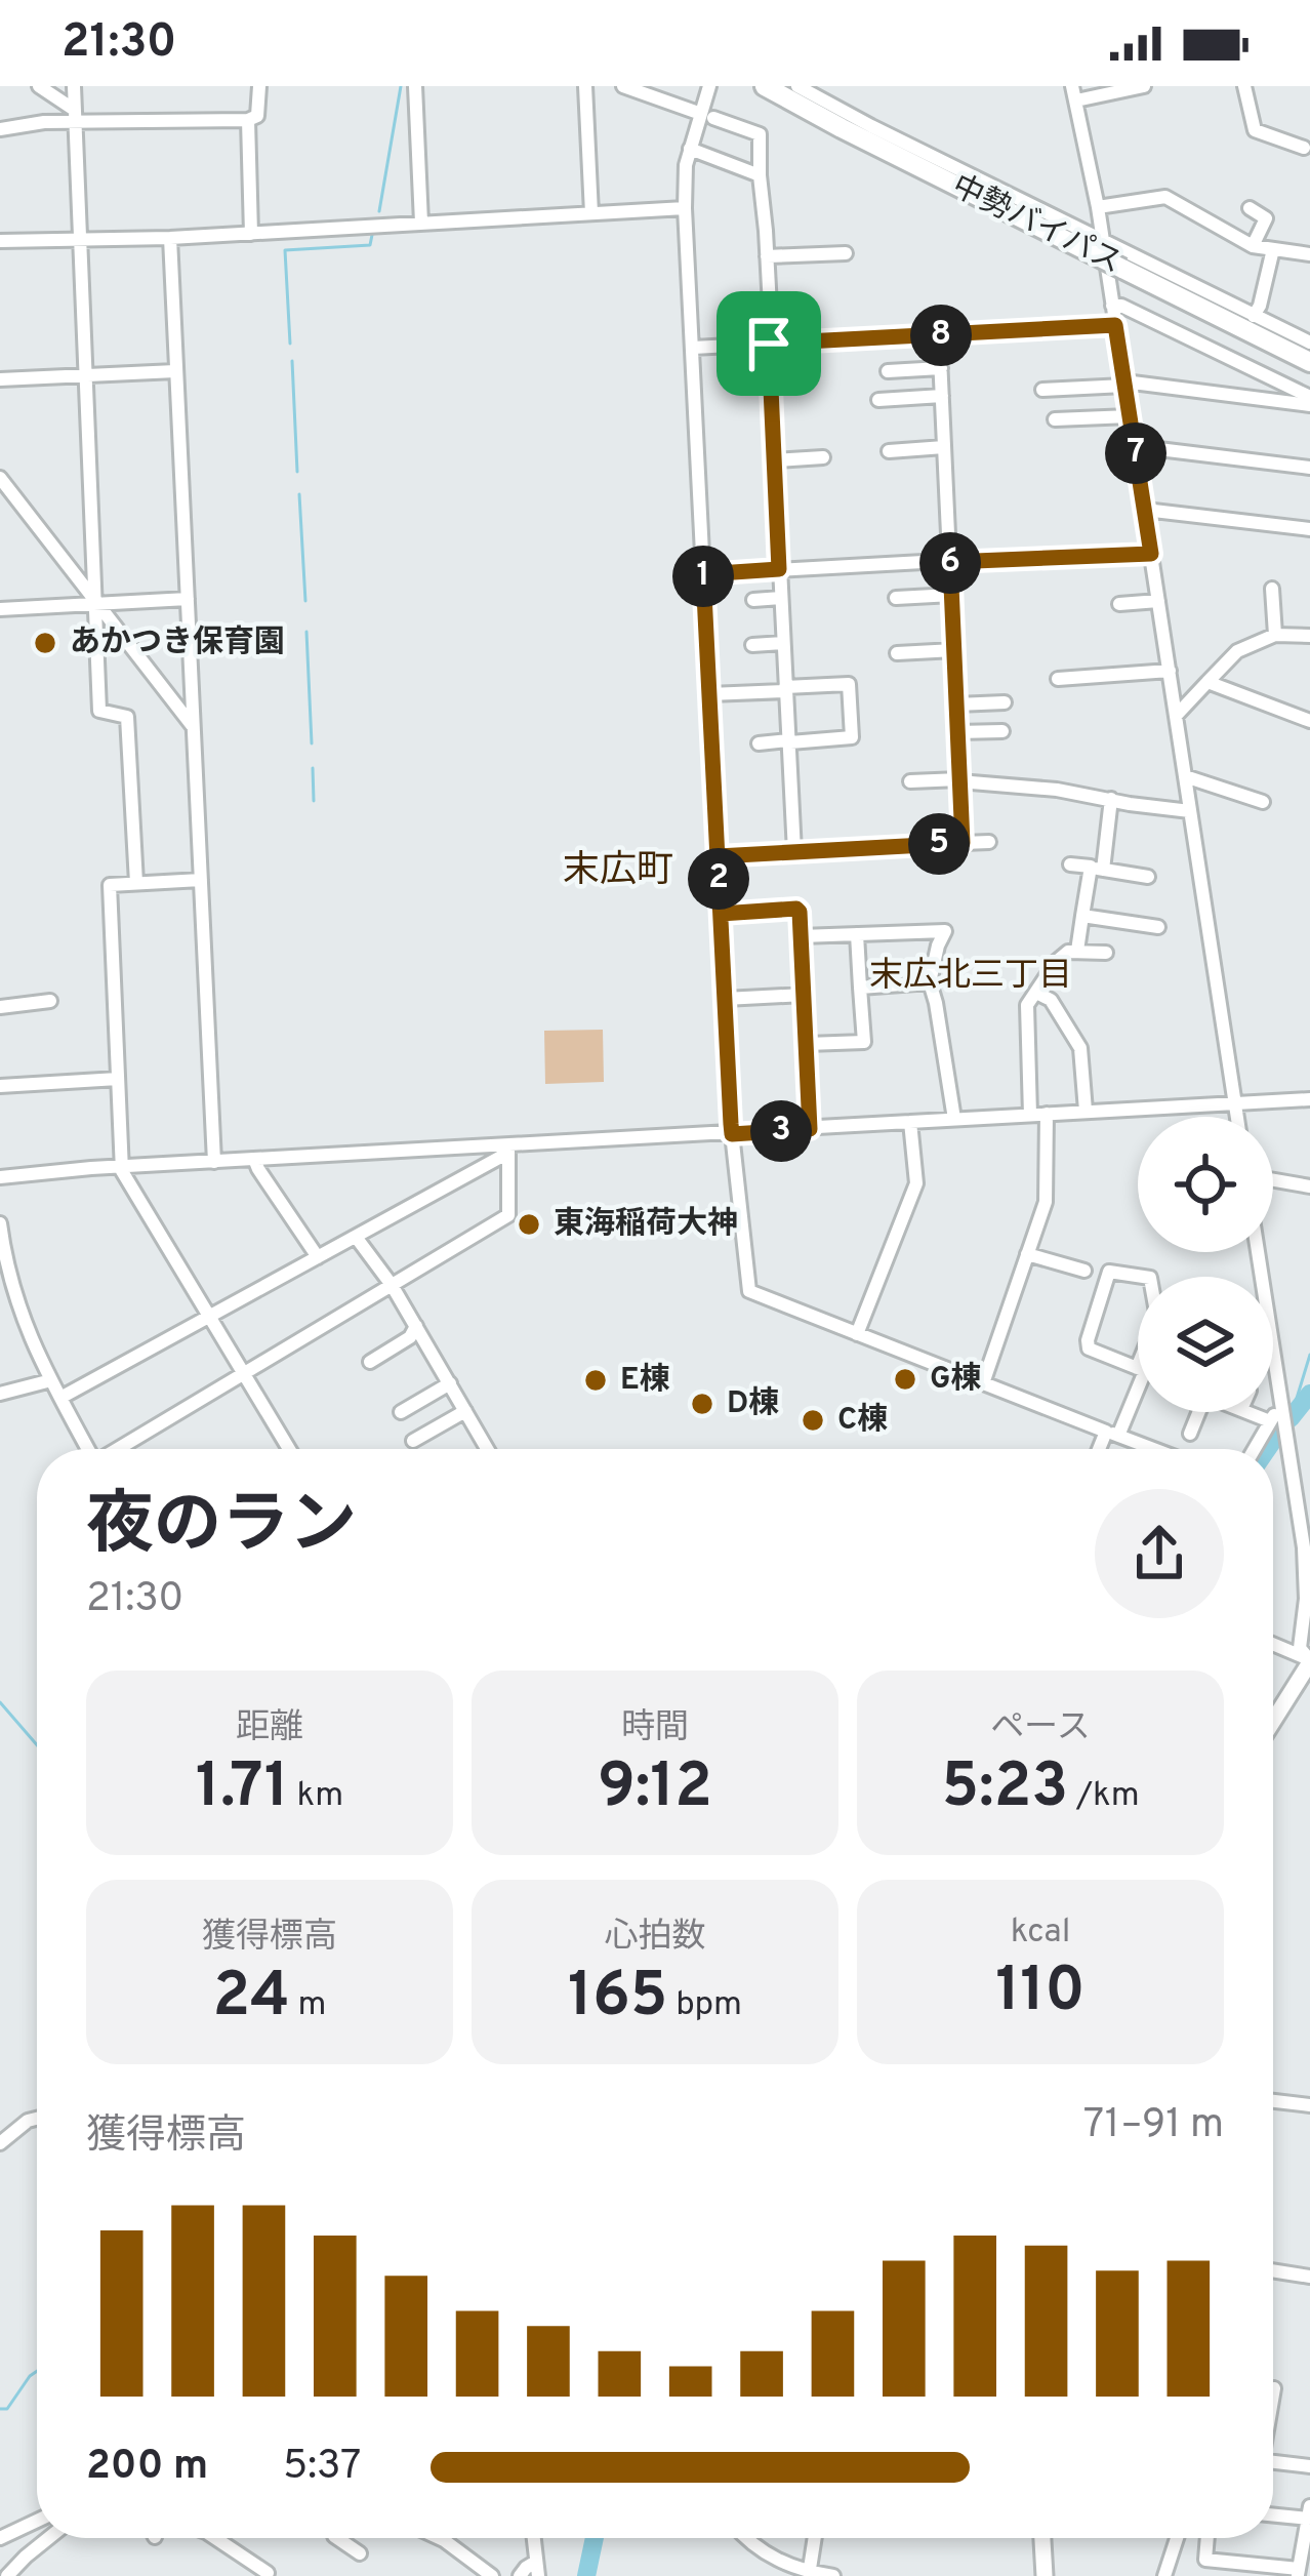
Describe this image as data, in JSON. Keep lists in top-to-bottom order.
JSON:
{
  "streets": {
    "highway": ["中勢バイパス"]
  },
  "districts": ["末広町", "末広北三丁目"],
  "places": [
    "あかつき保育園",
    "東海稲荷大神",
    "G棟",
    "E棟",
    "D棟",
    "C棟"
  ],
  "page": {
    "status": "21:30",
    "pins": [
      "8",
      "7",
      "6",
      "1",
      "5",
      "2",
      "3"
    ],
    "heading": ["夜のラン", "21:30"],
    "stats": [
      ["距離", "1.71 km"],
      ["時間", "9:12"],
      ["ペース", "5:23 /km"],
      ["獲得標高", "24 m"],
      ["心拍数", "165 bpm"],
      ["kcal", "110"]
    ],
    "chart": ["獲得標高", "71–91 m"],
    "list": [
      {
        "name": "200 m",
        "note": "5:37"
      }
    ]
  }
}
